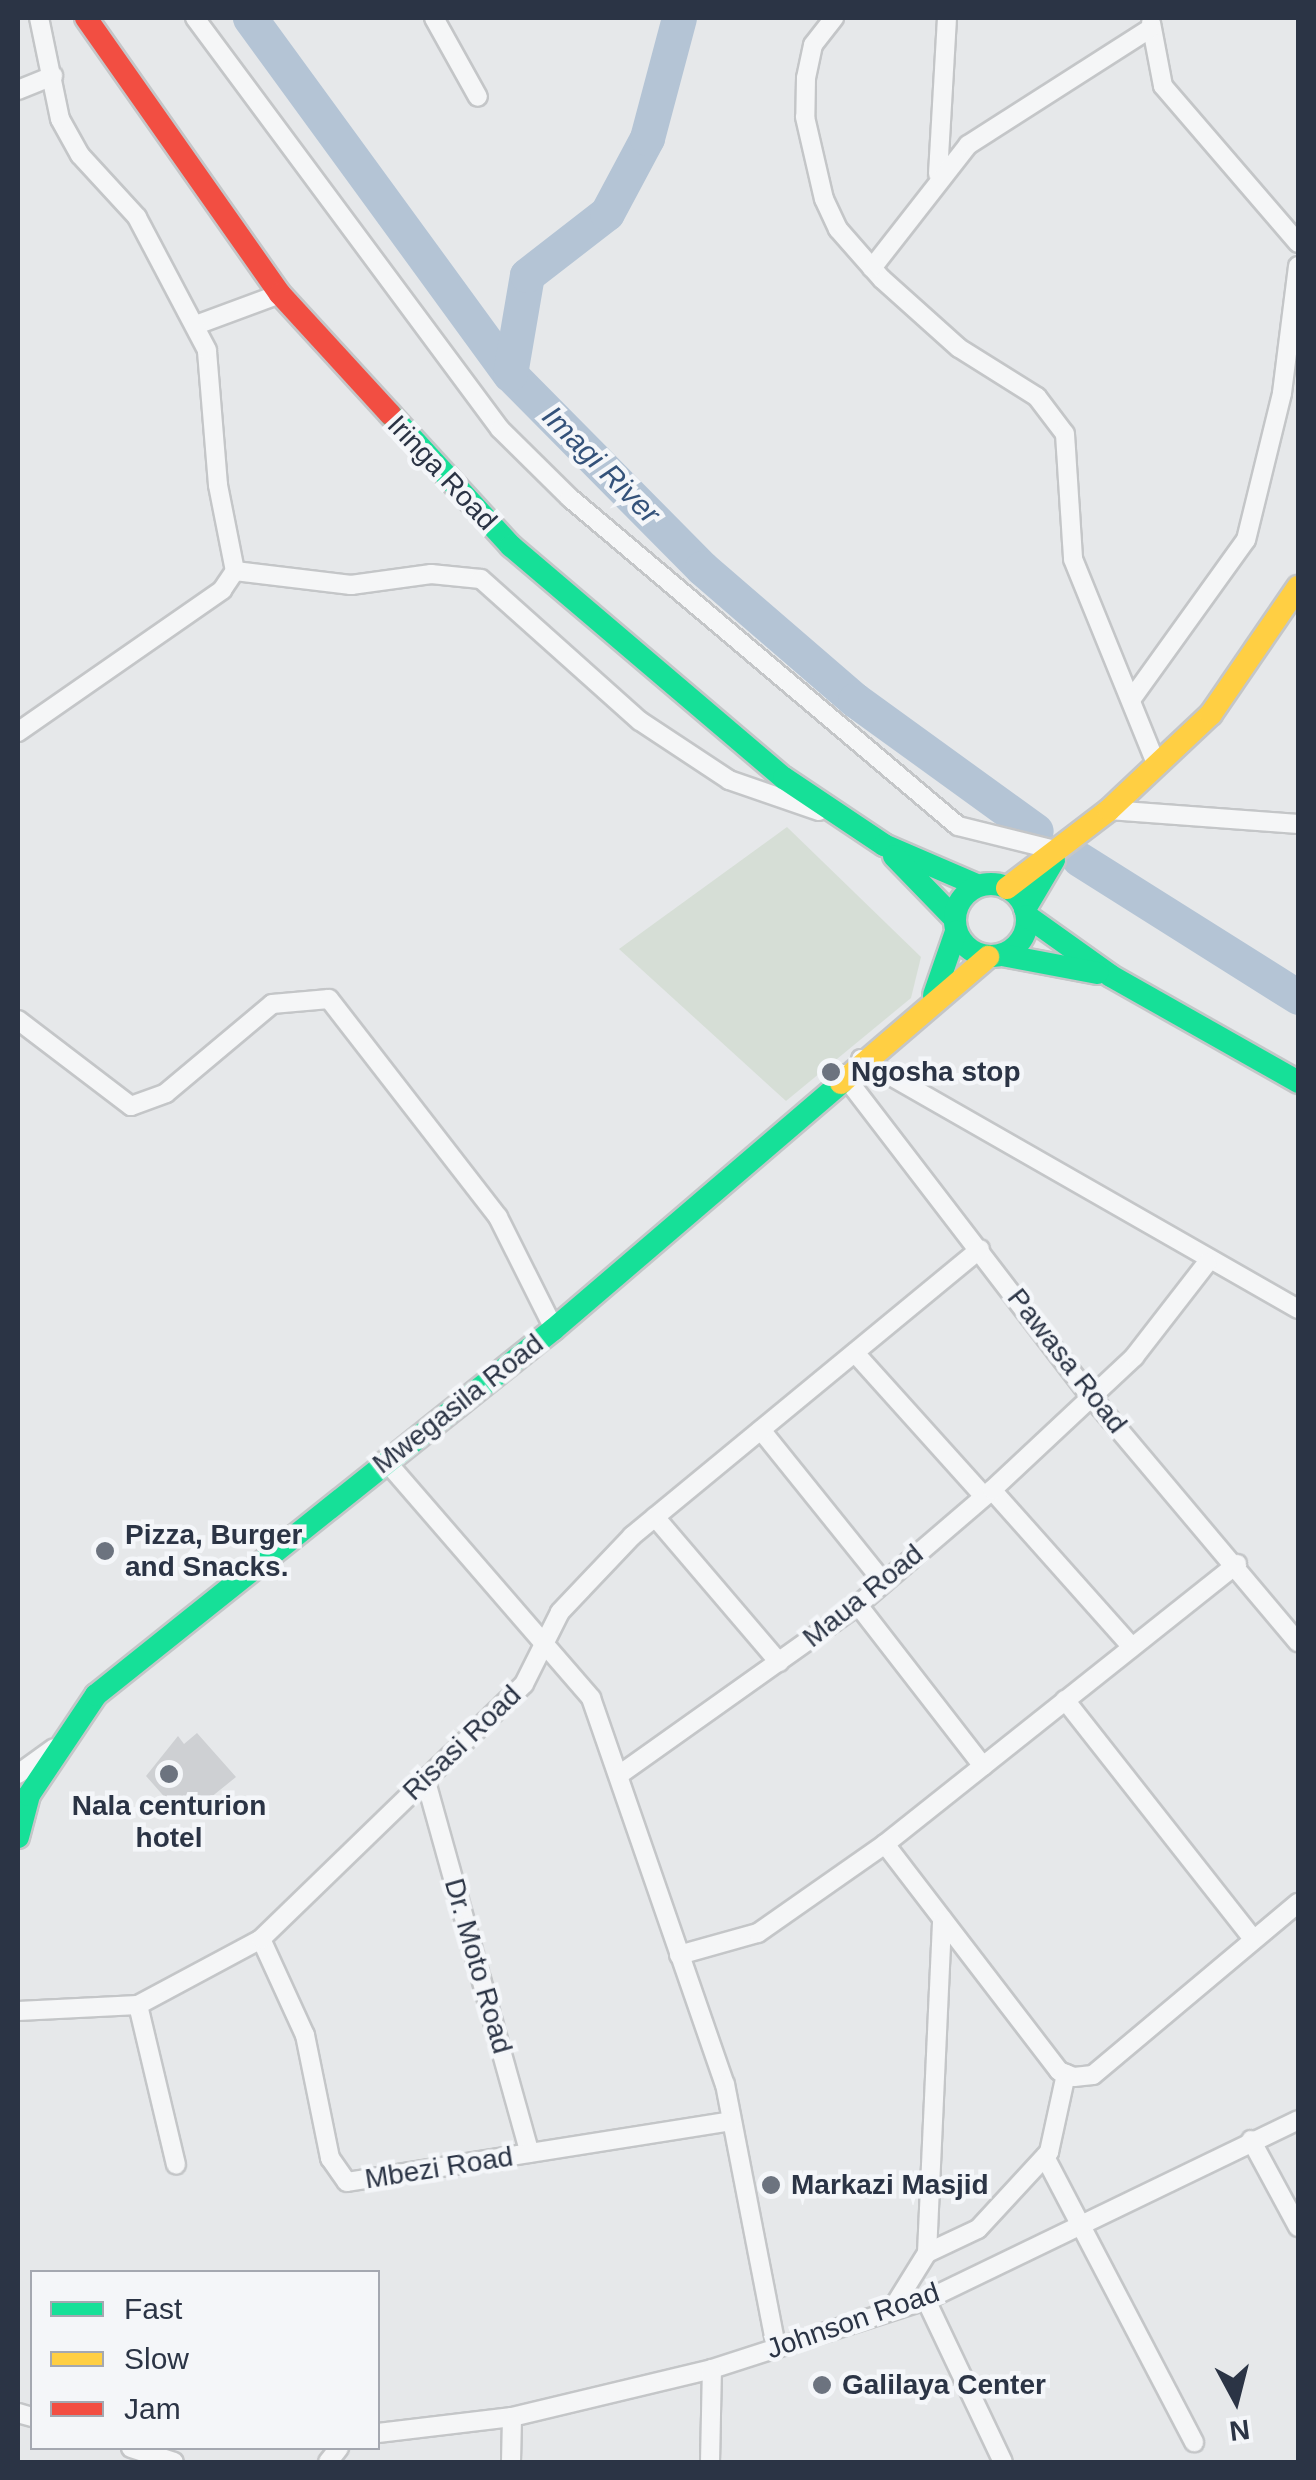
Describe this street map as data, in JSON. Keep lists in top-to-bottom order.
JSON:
{
  "streets": {
    "main road": ["Iringa Road", "Mwegasila Road"],
    "street": [
      "Pawasa Road",
      "Maua Road",
      "Risasi Road",
      "Dr. Moto Road",
      "Mbezi Road",
      "Johnson Road"
    ]
  },
  "crossings": [
    ["Pawasa Road", "Mwegasila Road"],
    ["Pawasa Road", "Maua Road"],
    ["Pawasa Road", "Risasi Road"],
    ["Risasi Road", "Dr. Moto Road"],
    ["Risasi Road", "Mbezi Road"],
    ["Dr. Moto Road", "Mbezi Road"]
  ],
  "water": ["Imagi River"],
  "places": [
    "Ngosha stop",
    "Pizza, Burger and Snacks.",
    "Nala centurion hotel",
    "Markazi Masjid",
    "Galilaya Center"
  ],
  "legend": ["Fast", "Slow", "Jam"],
  "north": "bottom"
}
